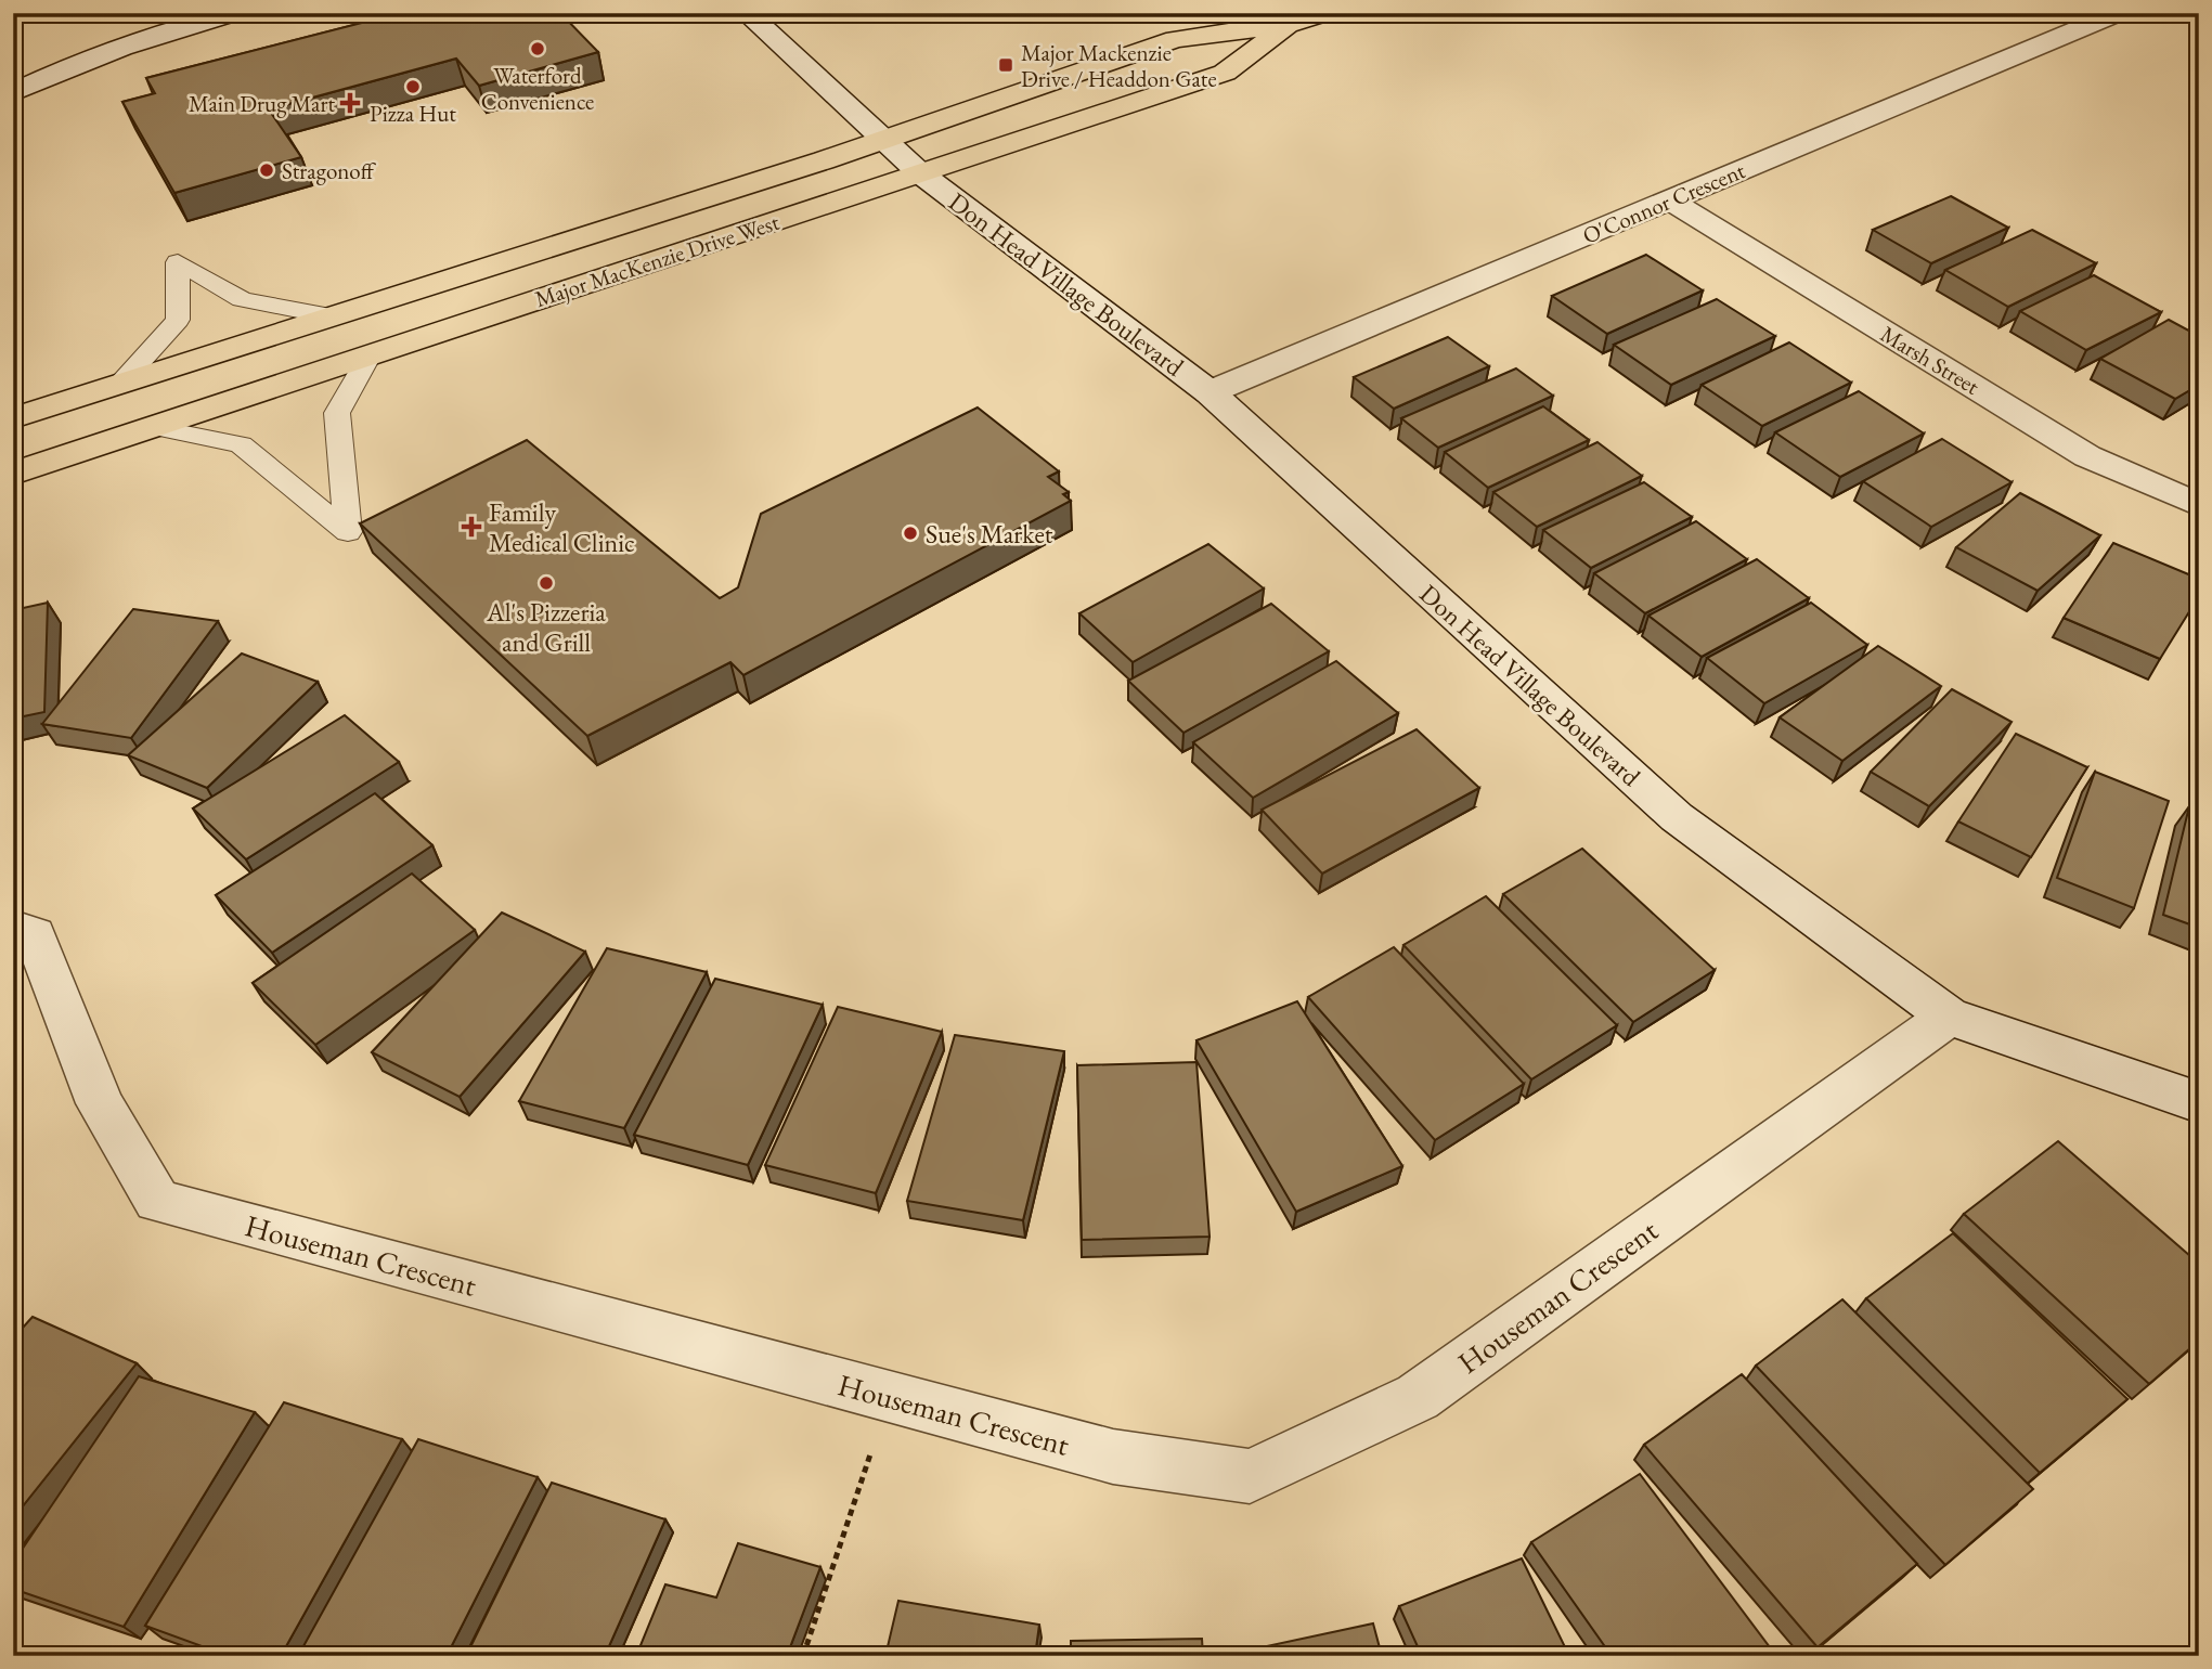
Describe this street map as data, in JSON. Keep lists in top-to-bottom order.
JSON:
{
  "streets": {
    "main road": ["Major MacKenzie Drive West"],
    "street": [
      "O'Connor Crescent",
      "Don Head Village Boulevard",
      "Marsh Street",
      "Houseman Crescent"
    ]
  },
  "crossings": [
    ["O'Connor Crescent", "Don Head Village Boulevard"],
    ["O'Connor Crescent", "Marsh Street"],
    ["Major MacKenzie Drive West", "Don Head Village Boulevard"],
    ["Don Head Village Boulevard", "Houseman Crescent"]
  ],
  "places": {
    "other": [
      "Waterford Convenience",
      "Pizza Hut",
      "Stragonoff",
      "Sue's Market",
      "Al's Pizzeria and Grill"
    ],
    "transit": ["Major Mackenzie Drive / Headdon Gate"],
    "health": ["Main Drug Mart", "Family Medical Clinic"]
  }
}
